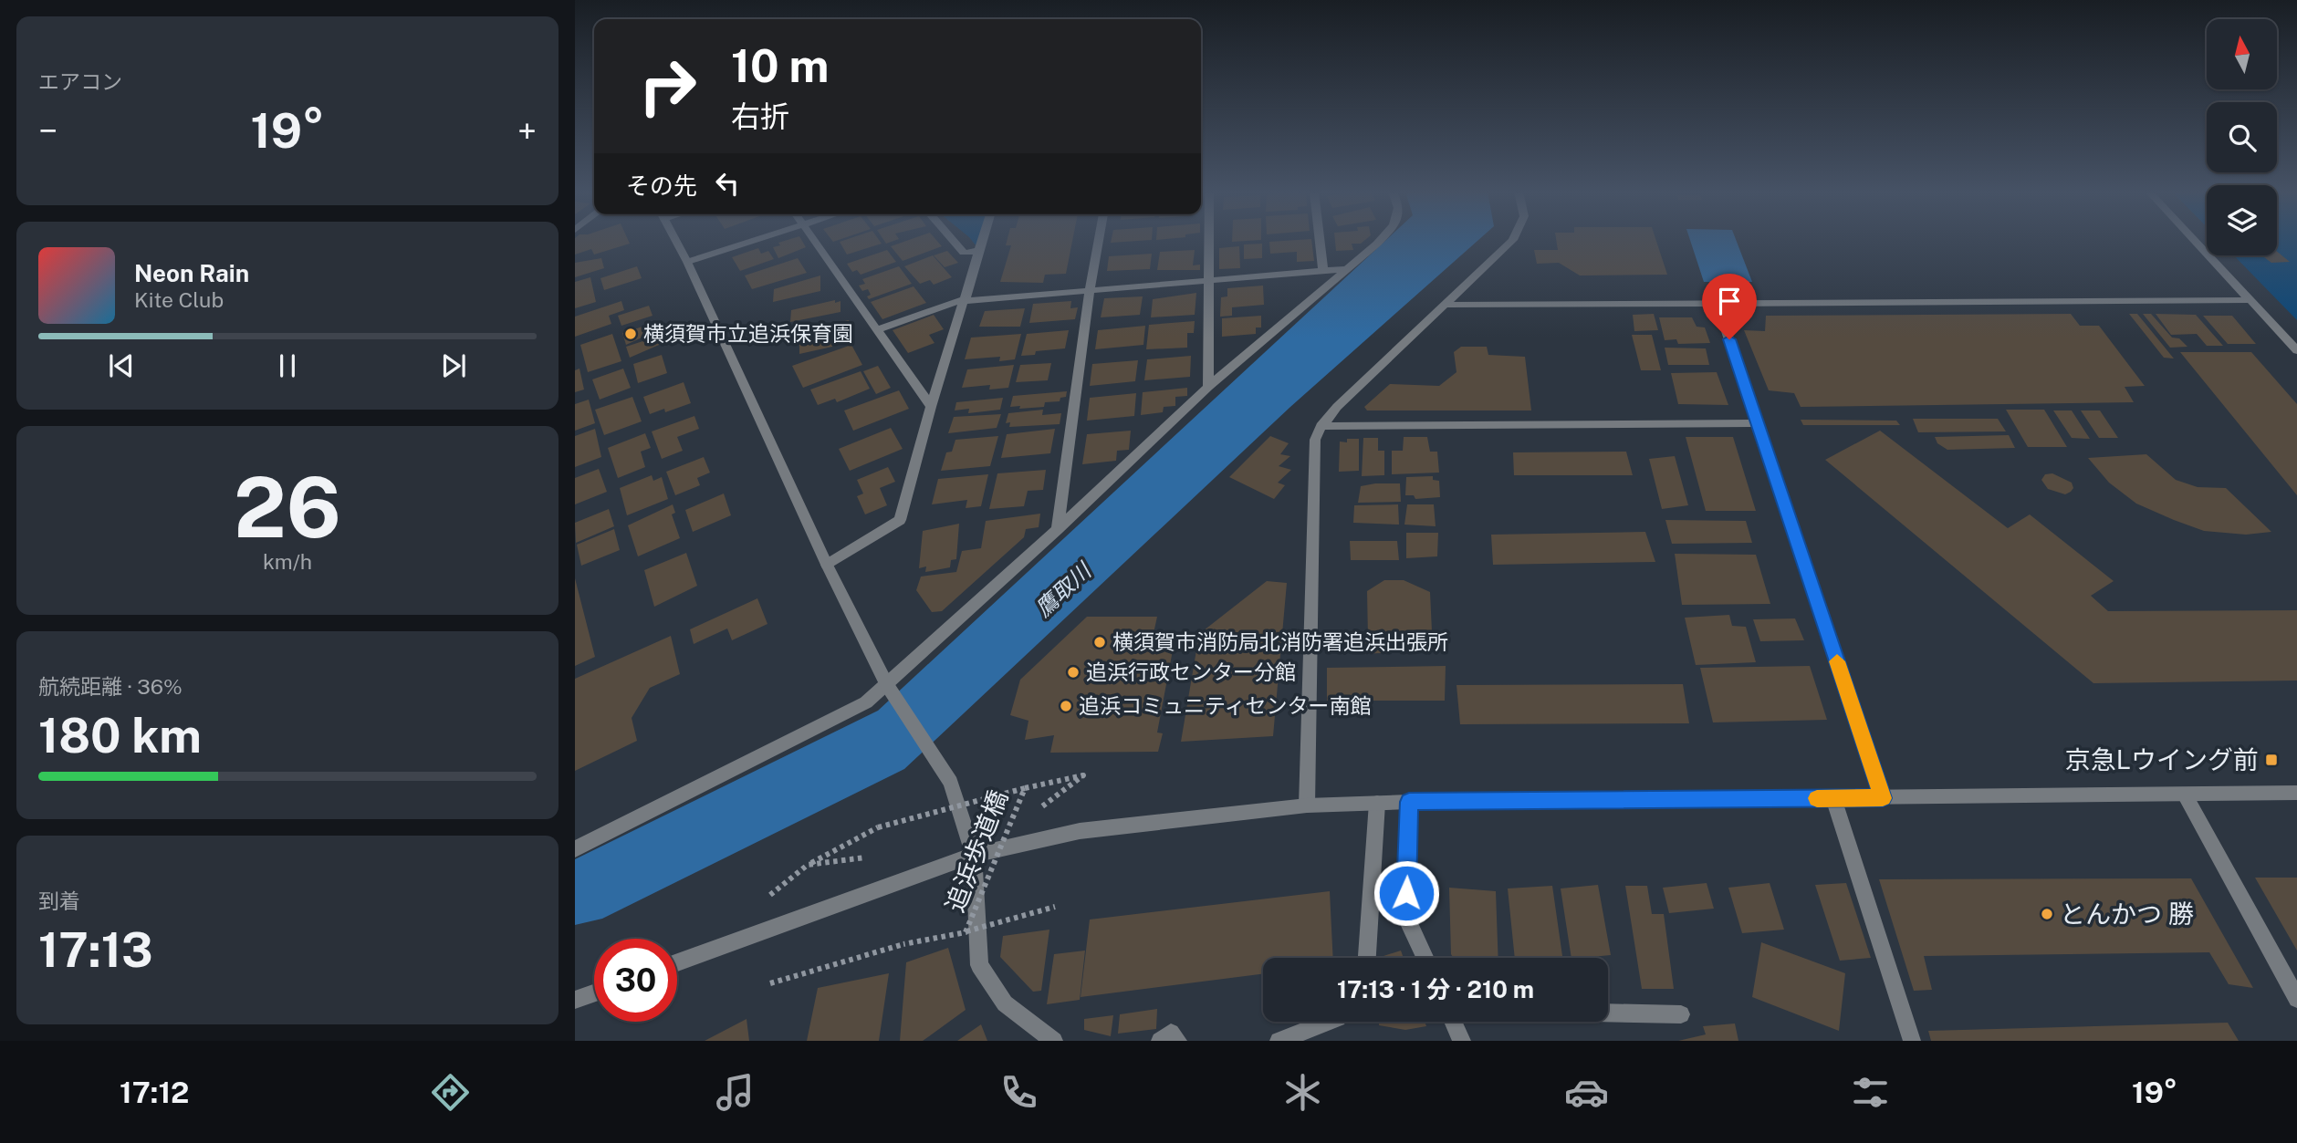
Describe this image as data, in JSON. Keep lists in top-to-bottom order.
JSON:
{
  "streets": {
    "path": ["追浜歩道橋"]
  },
  "water": ["鷹取川"],
  "places": {
    "other": [
      "横須賀市立追浜保育園",
      "横須賀市消防局北消防署追浜出張所",
      "追浜行政センター分館",
      "追浜コミュニティセンター南館",
      "とんかつ 勝"
    ],
    "transit": ["京急Lウイング前"]
  },
  "north": "top",
  "page": {
    "tile": [
      "エアコン",
      ["26", "km/h"],
      ["航続距離 · 36%", "180 km"],
      ["到着", "17:13"]
    ],
    "turn": ["10 m", "右折"],
    "heat": ["−", "19°", "+"],
    "then": "その先",
    "song": ["Neon Rain", "Kite Club"],
    "limit": "30",
    "trip": "17:13 · 1 分 · 210 m",
    "tabs": ["17:12", "19°"]
  }
}
